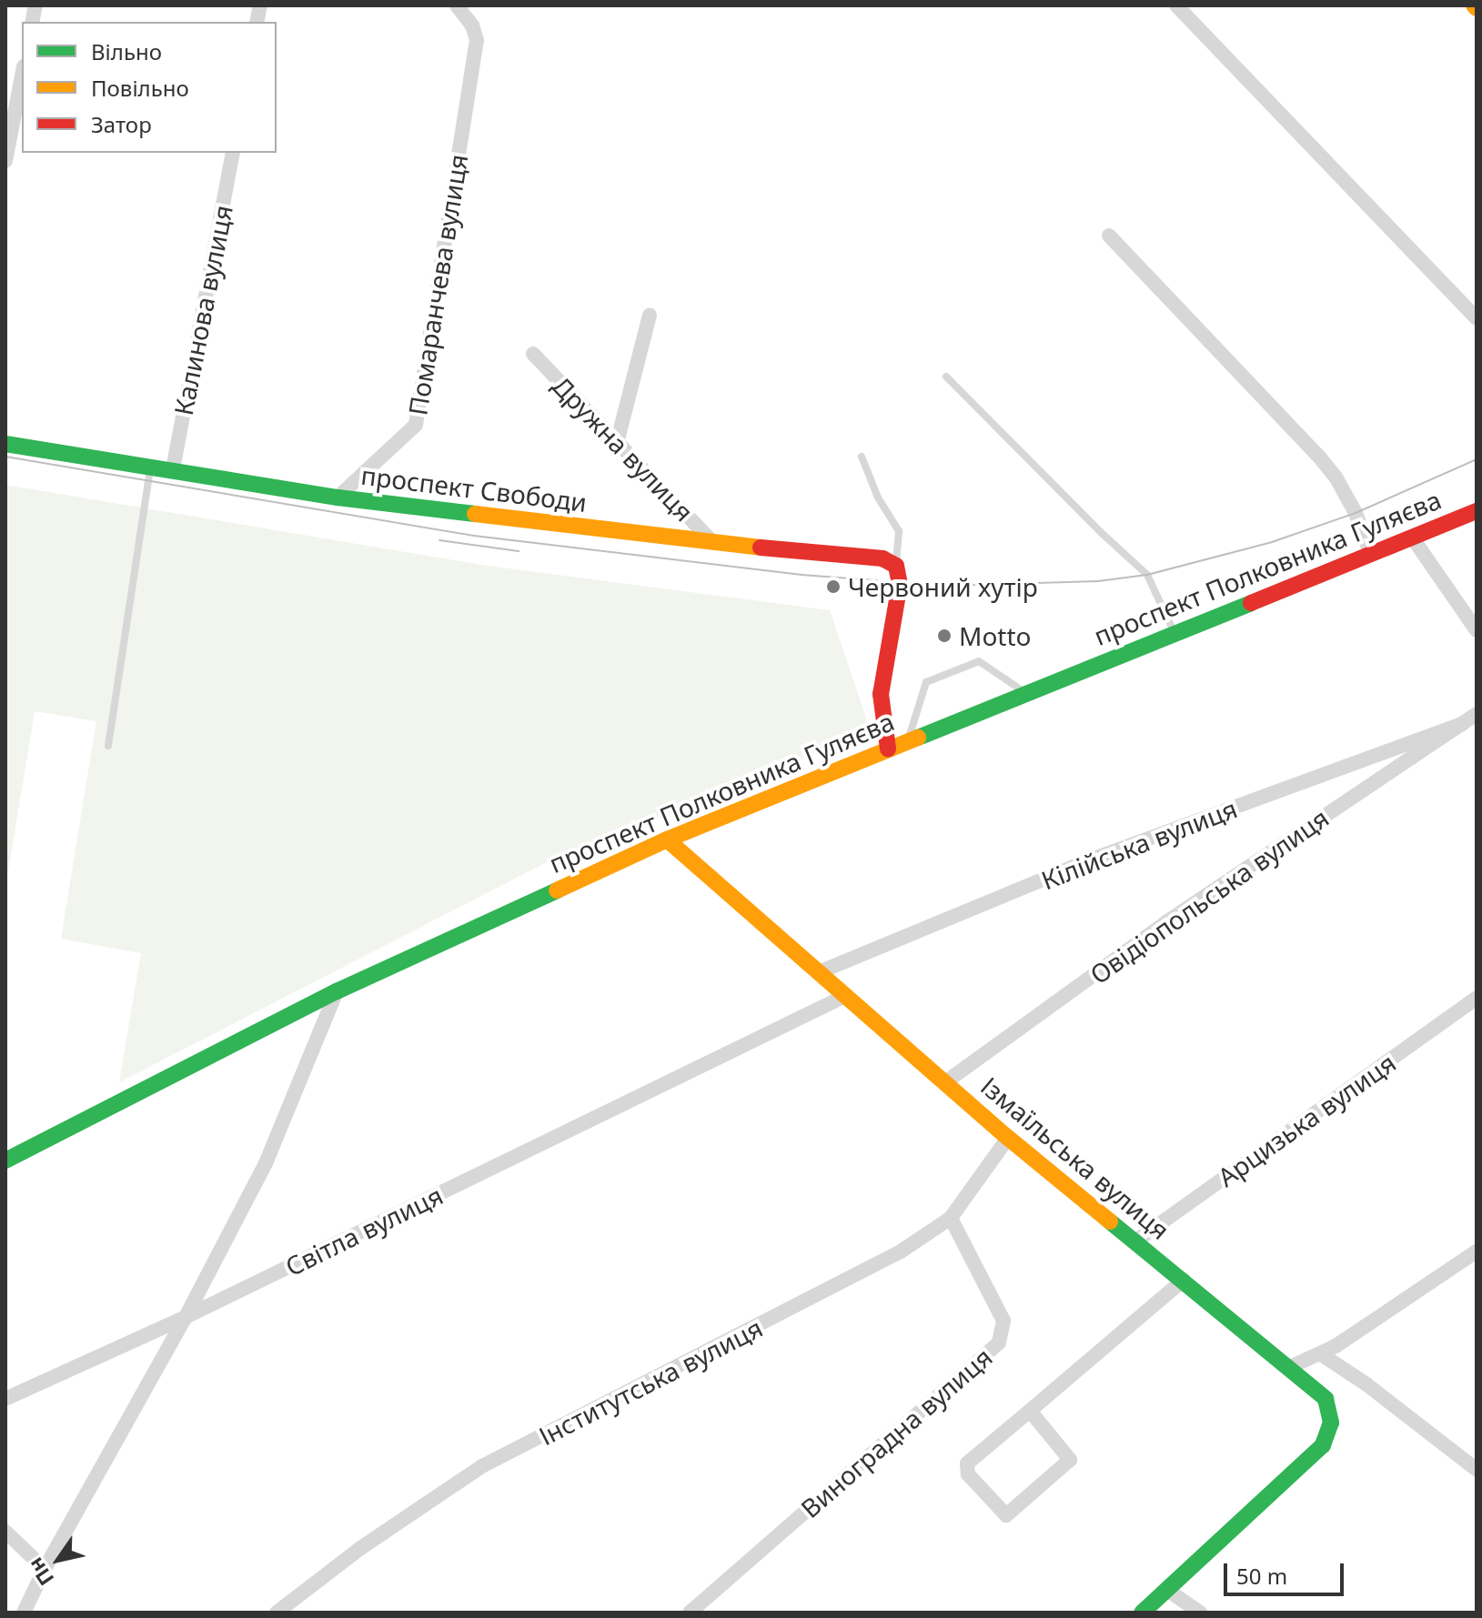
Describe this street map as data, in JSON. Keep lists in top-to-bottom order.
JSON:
{
  "streets": {
    "street": [
      "Помаранчева вулиця",
      "Калинова вулиця",
      "Дружна вулиця",
      "проспект Свободи",
      "проспект Полковника Гуляєва",
      "Кілійська вулиця",
      "Овідіопольська вулиця",
      "Арцизька вулиця",
      "Ізмаїльська вулиця",
      "Світла вулиця",
      "Інститутська вулиця",
      "Виноградна вулиця"
    ]
  },
  "crossings": [
    ["Помаранчева вулиця", "проспект Свободи"],
    ["Калинова вулиця", "проспект Свободи"],
    ["Дружна вулиця", "проспект Свободи"],
    ["проспект Полковника Гуляєва", "Ізмаїльська вулиця"],
    ["Кілійська вулиця", "Овідіопольська вулиця"],
    ["Кілійська вулиця", "Ізмаїльська вулиця"],
    ["Овідіопольська вулиця", "Ізмаїльська вулиця"],
    ["Арцизька вулиця", "Ізмаїльська вулиця"],
    ["Ізмаїльська вулиця", "Світла вулиця"],
    ["Ізмаїльська вулиця", "Інститутська вулиця"],
    ["Інститутська вулиця", "Виноградна вулиця"]
  ],
  "places": ["Червоний хутір", "Motto"],
  "legend": ["Вільно", "Повільно", "Затор"],
  "scale_bar": "50 m",
  "north": "bottom left"
}
